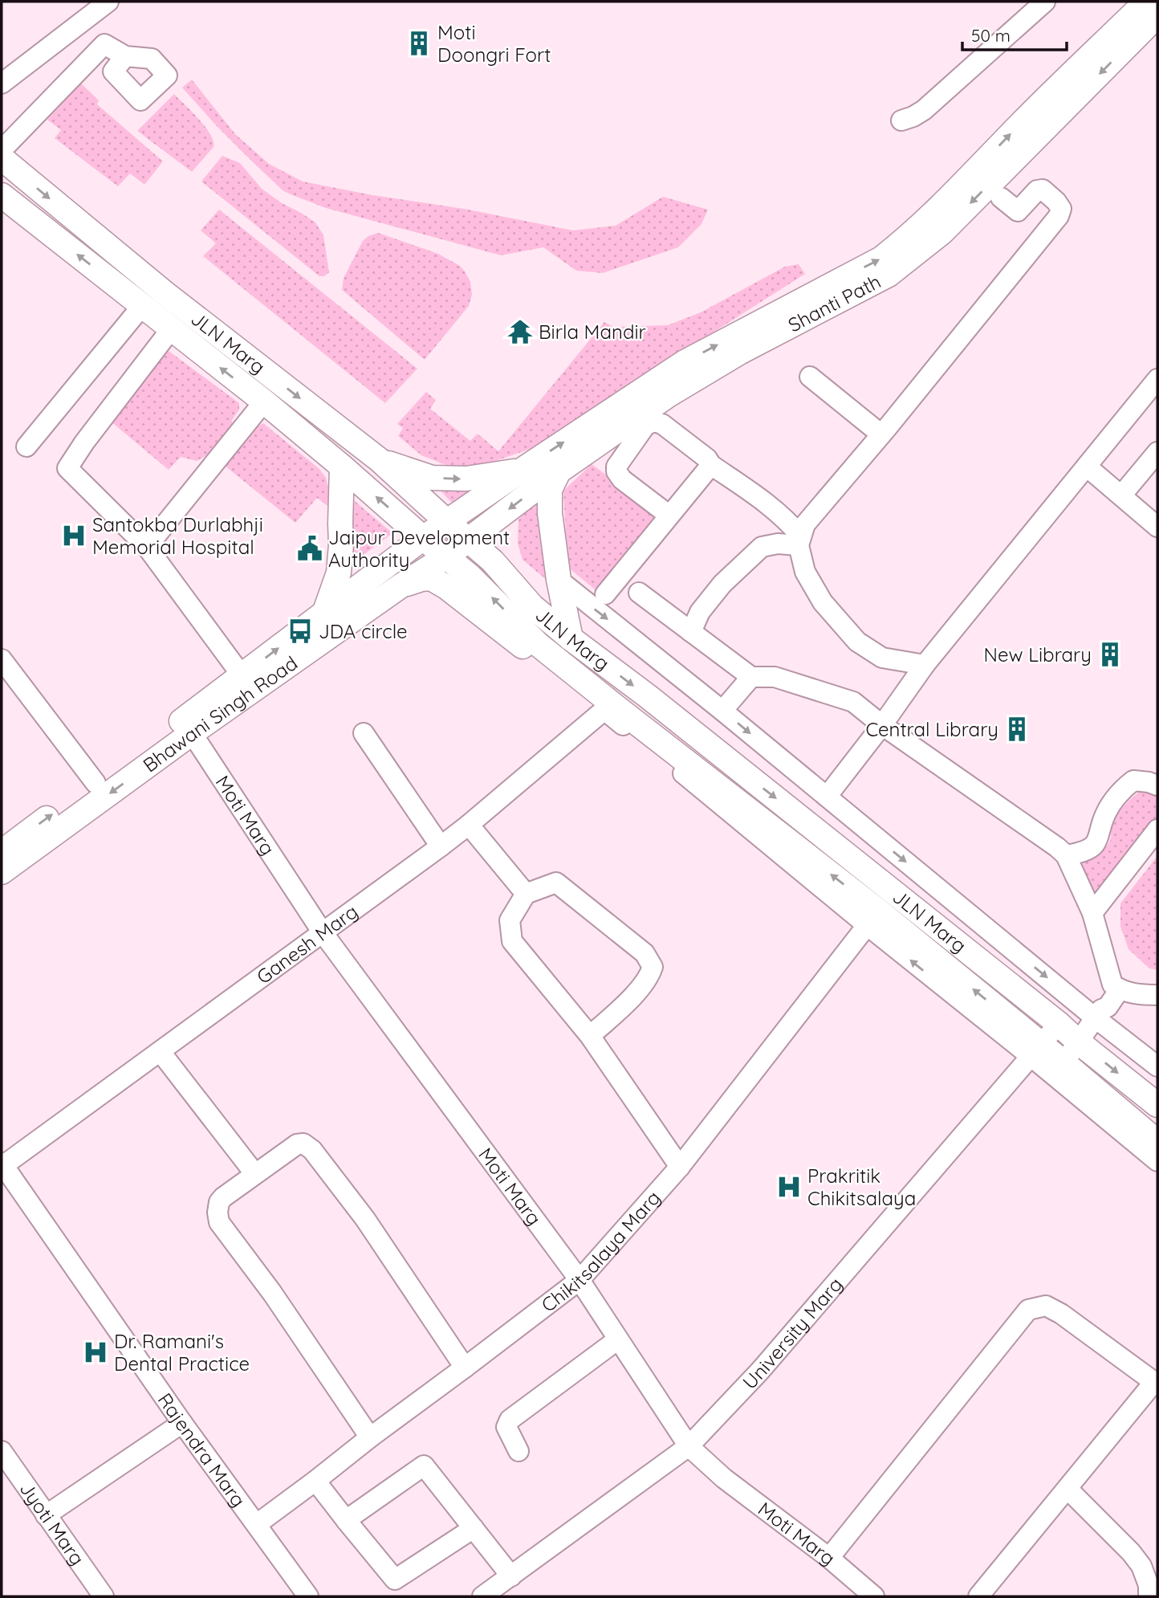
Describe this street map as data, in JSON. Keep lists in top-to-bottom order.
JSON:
{
  "streets": {
    "main road": ["Shanti Path", "JLN Marg", "Bhawani Singh Road"],
    "street": [
      "Moti Marg",
      "Ganesh Marg",
      "Chikitsalaya Marg",
      "University Marg",
      "Rajendra Marg",
      "Jyoti Marg"
    ]
  },
  "crossings": [
    ["Shanti Path", "JLN Marg"],
    ["Shanti Path", "Bhawani Singh Road"],
    ["JLN Marg", "Bhawani Singh Road"],
    ["JLN Marg", "Ganesh Marg"],
    ["JLN Marg", "Chikitsalaya Marg"],
    ["JLN Marg", "University Marg"],
    ["Bhawani Singh Road", "Moti Marg"],
    ["Moti Marg", "Ganesh Marg"],
    ["Moti Marg", "Chikitsalaya Marg"],
    ["Moti Marg", "University Marg"],
    ["Ganesh Marg", "Rajendra Marg"],
    ["Chikitsalaya Marg", "Rajendra Marg"]
  ],
  "one_way": ["Shanti Path"],
  "places": {
    "building": ["Moti Doongri Fort", "New Library", "Central Library"],
    "temple": ["Birla Mandir"],
    "hospital": ["Santokba Durlabhji Memorial Hospital", "Prakritik Chikitsalaya", "Dr. Ramani's Dental Practice"],
    "public building": ["Jaipur Development Authority"],
    "bus stop": ["JDA circle"]
  },
  "scale_bar": "50 m"
}
